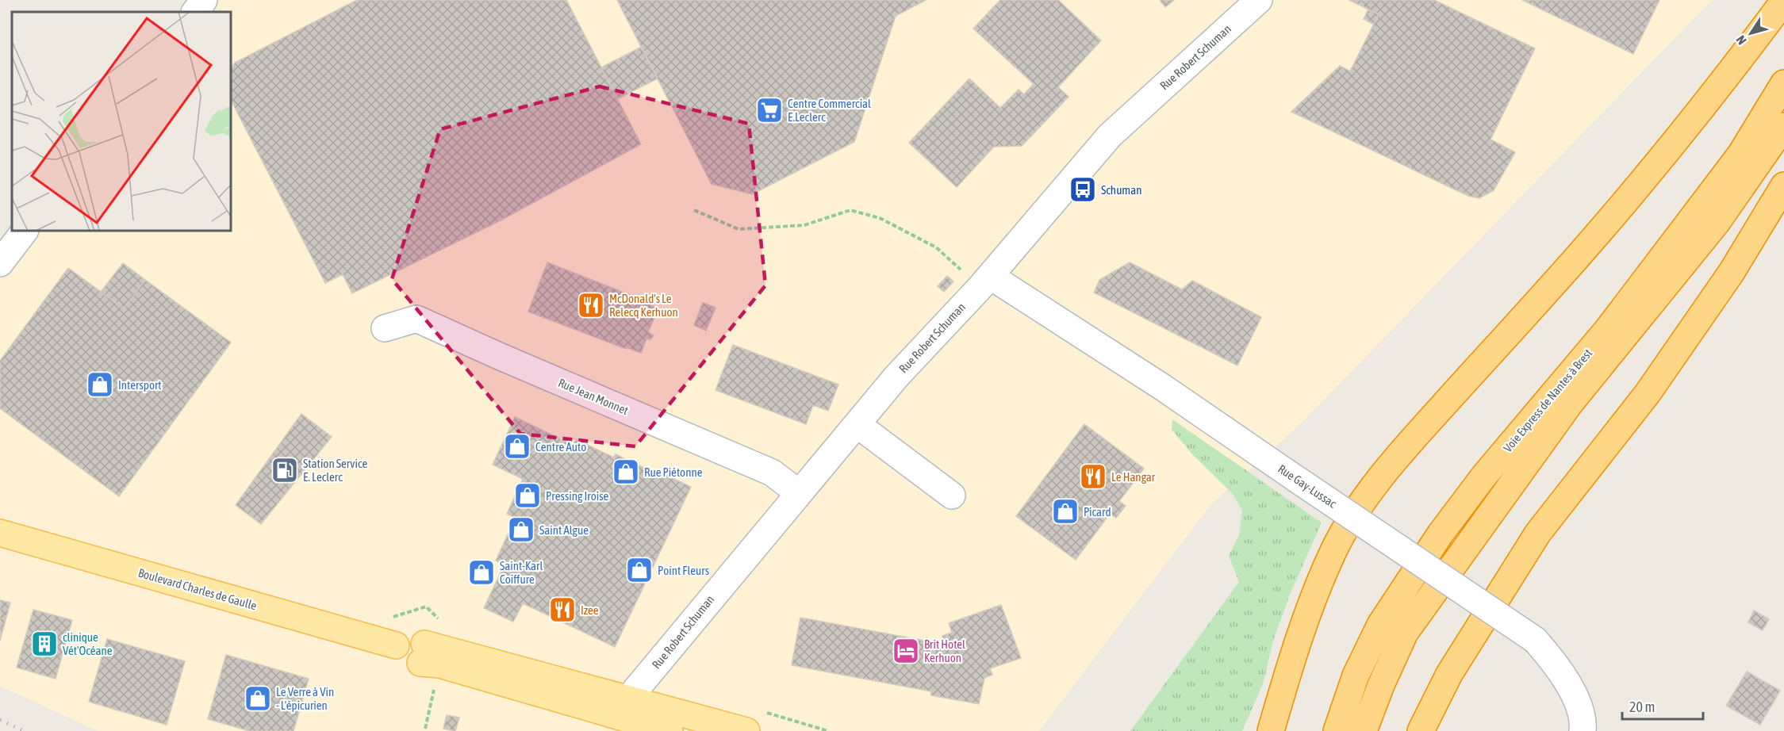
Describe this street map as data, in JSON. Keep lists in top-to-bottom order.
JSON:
{
  "streets": {
    "highway": ["Voie Express de Nantes à Brest"],
    "main road": ["Boulevard Charles de Gaulle"],
    "street": ["Rue Robert Schuman", "Rue Jean Monnet", "Rue Gay-Lussac"]
  },
  "crossings": [
    ["Rue Robert Schuman", "Rue Jean Monnet"],
    ["Rue Robert Schuman", "Rue Gay-Lussac"]
  ],
  "places": {
    "supermarket": ["Centre Commercial E.Leclerc"],
    "bus stop": ["Schuman"],
    "restaurant": ["McDonald's Le Relecq Kerhuon", "Le Hangar", "Izee"],
    "shop": [
      "Intersport",
      "Centre Auto",
      "Rue Piétonne",
      "Pressing Iroise",
      "Picard",
      "Saint Algue",
      "Point Fleurs",
      "Saint-Karl Coiffure",
      "Le Verre à Vin - L'épicurien"
    ],
    "fuel station": ["Station Service E. Leclerc"],
    "building": ["clinique Vét'Océane"],
    "hotel": ["Brit Hotel Kerhuon"]
  },
  "scale_bar": "20 m",
  "north": "bottom left"
}
